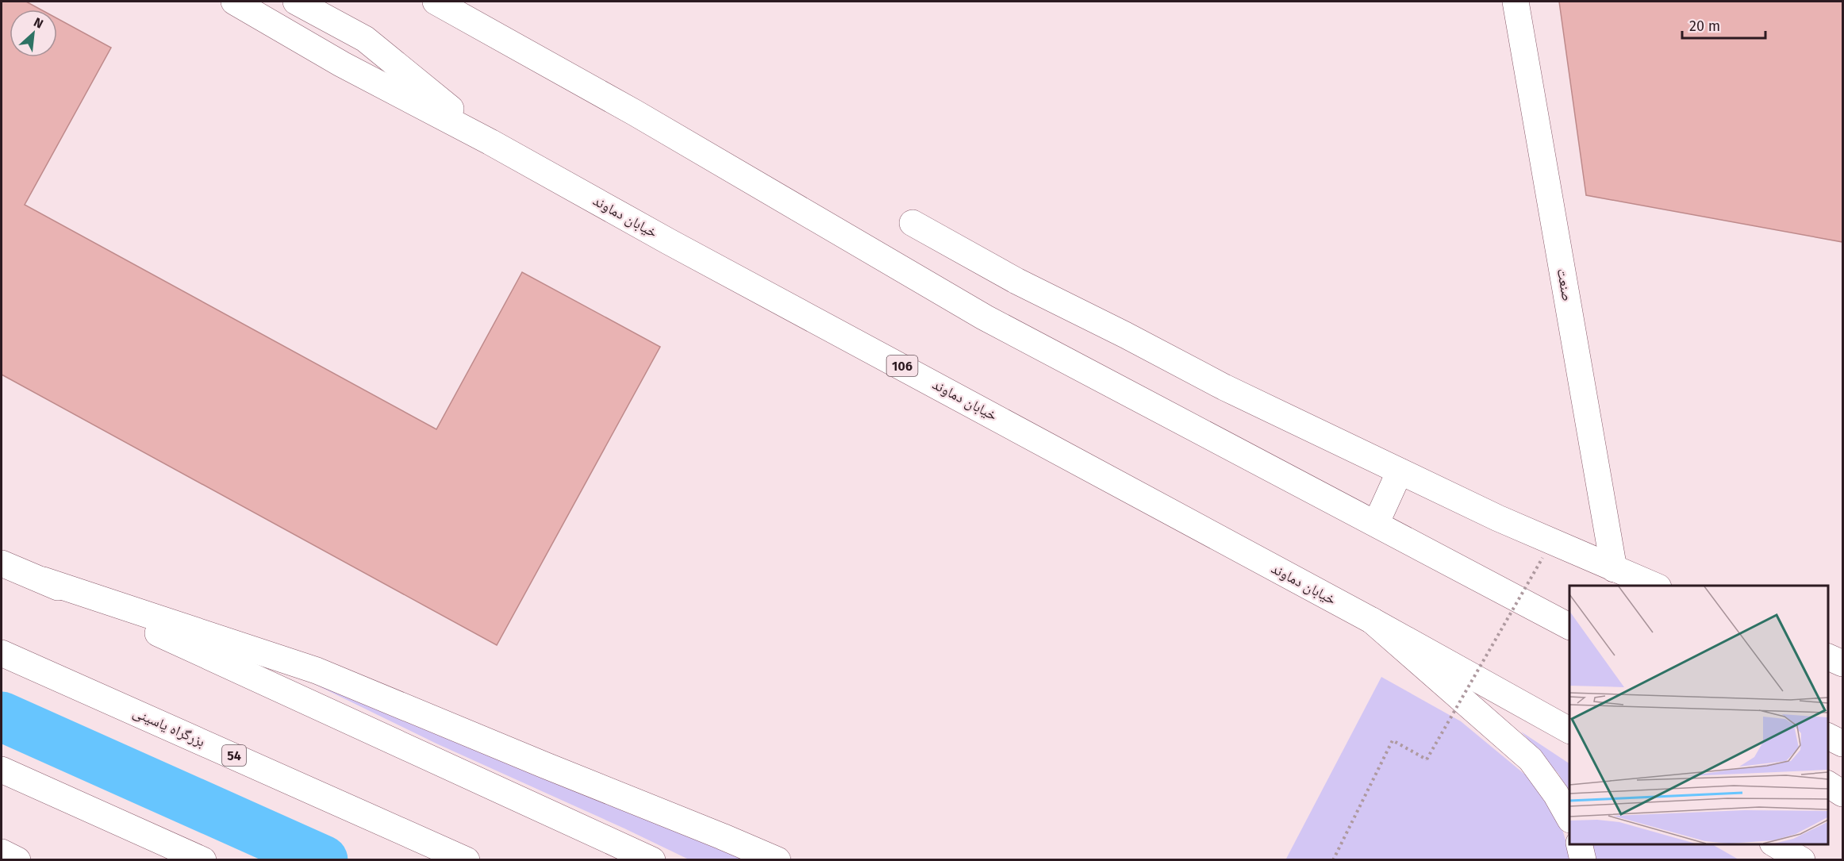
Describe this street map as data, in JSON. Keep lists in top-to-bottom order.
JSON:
{
  "streets": {
    "main road": [
      "خیابان دماوند",
      "صنعت",
      "106",
      "بزرگراه یاسینی",
      "54"
    ]
  },
  "scale_bar": "20 m",
  "north": "top right"
}
